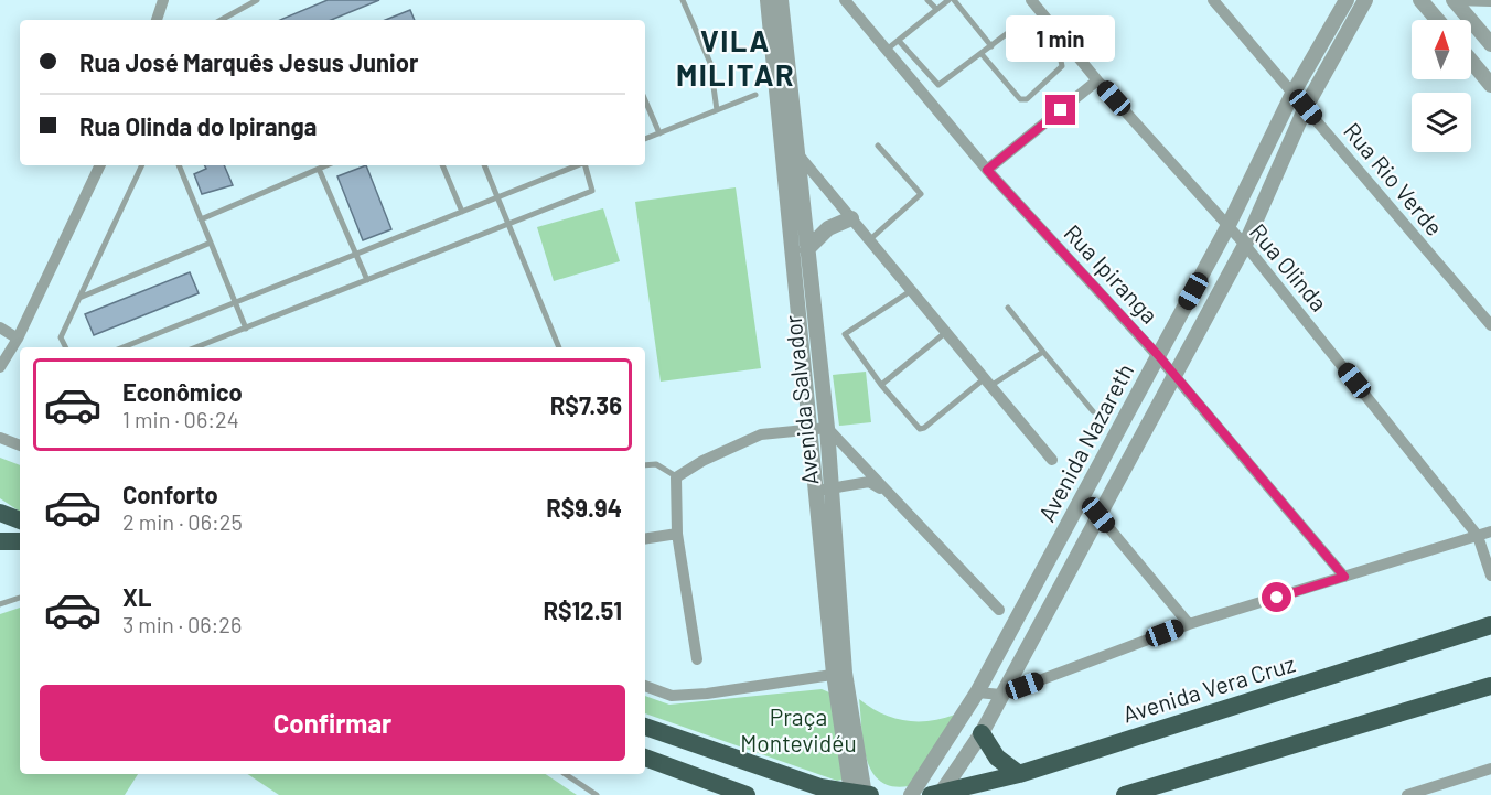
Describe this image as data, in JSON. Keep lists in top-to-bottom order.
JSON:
{
  "streets": {
    "highway": ["Avenida Vera Cruz"],
    "street": [
      "Rua Rio Verde",
      "Rua Olinda",
      "Rua Ipiranga",
      "Avenida Salvador",
      "Avenida Nazareth"
    ]
  },
  "crossings": [
    ["Rua Rio Verde", "Avenida Nazareth"],
    ["Rua Olinda", "Avenida Nazareth"],
    ["Rua Ipiranga", "Avenida Nazareth"],
    ["Avenida Nazareth", "Avenida Vera Cruz"]
  ],
  "districts": ["VILA MILITAR"],
  "parks": ["Praça Montevidéu"],
  "north": "top",
  "page": {
    "bubble": "1 min",
    "banner": ["Rua José Marquês Jesus Junior", "Rua Olinda do Ipiranga"],
    "list": [
      {
        "name": "Econômico",
        "note": "1 min · 06:24",
        "value": "R$7.36"
      },
      {
        "name": "Conforto",
        "note": "2 min · 06:25",
        "value": "R$9.94"
      },
      {
        "name": "XL",
        "note": "3 min · 06:26",
        "value": "R$12.51"
      }
    ],
    "buttons": "Confirmar"
  }
}
